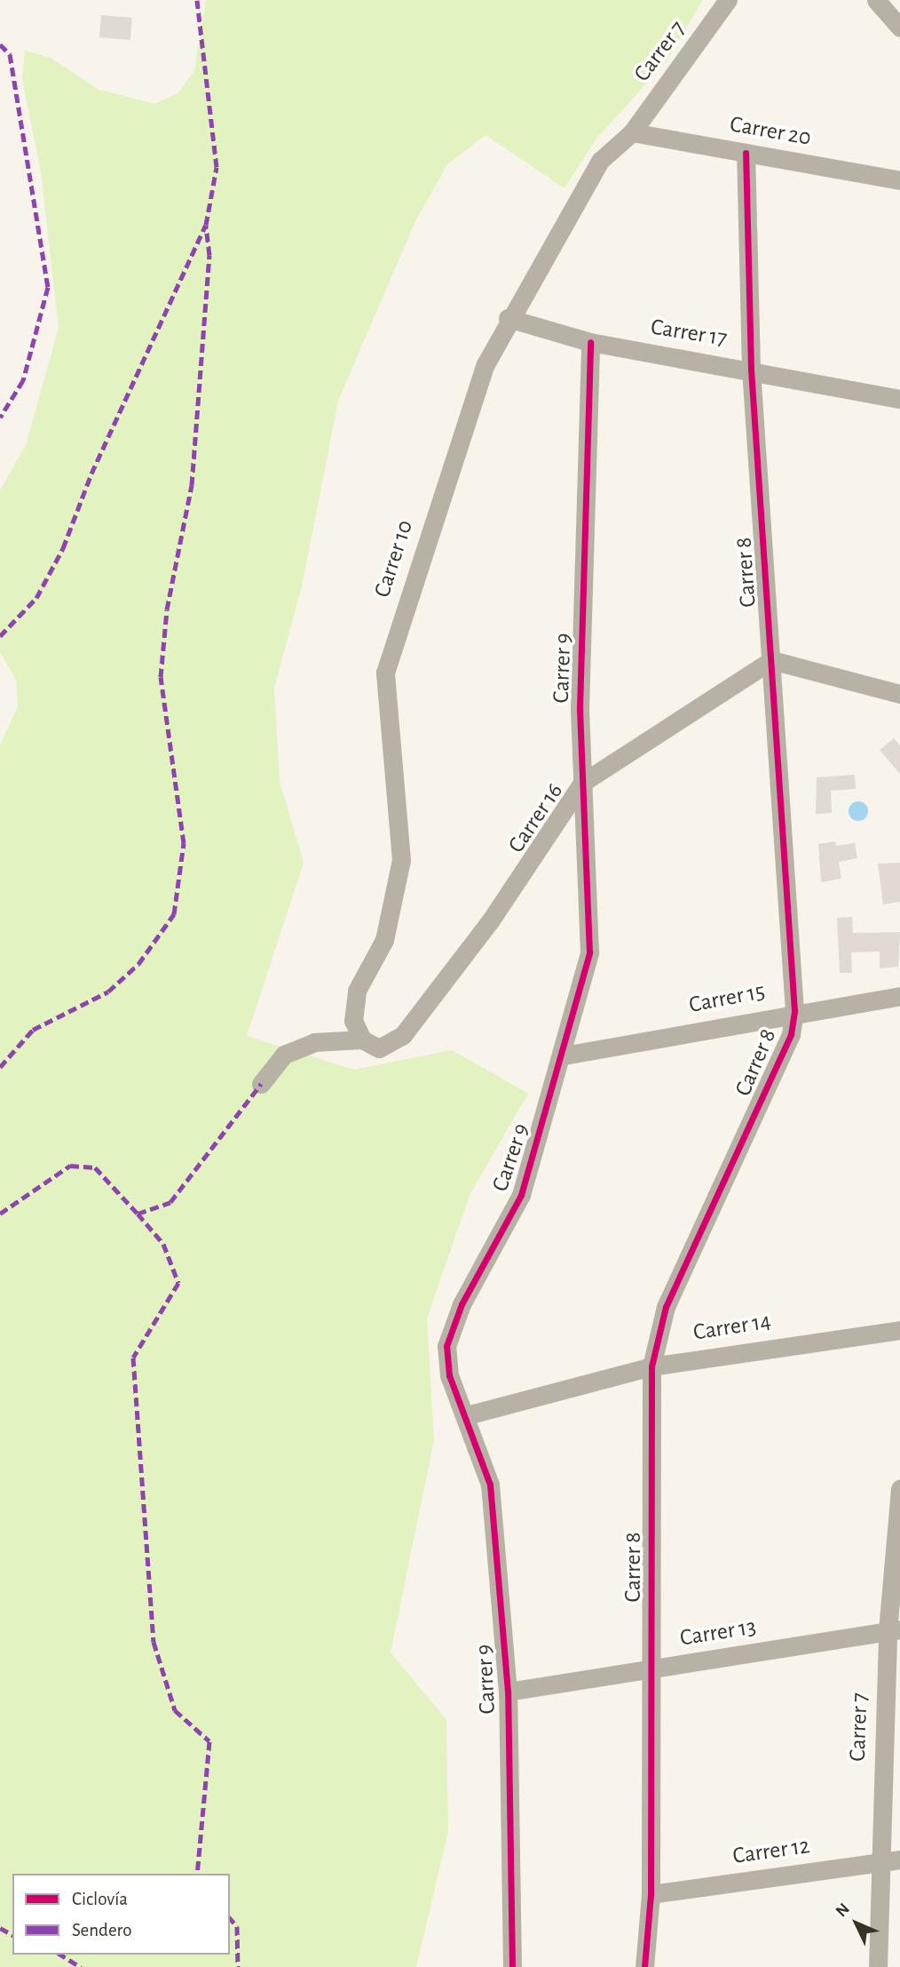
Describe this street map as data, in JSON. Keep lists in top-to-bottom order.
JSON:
{
  "streets": {
    "street": [
      "Carrer 7",
      "Carrer 20",
      "Carrer 17",
      "Carrer 10",
      "Carrer 8",
      "Carrer 9",
      "Carrer 16",
      "Carrer 15",
      "Carrer 14",
      "Carrer 13",
      "Carrer 12"
    ]
  },
  "crossings": [
    ["Carrer 7", "Carrer 20"],
    ["Carrer 7", "Carrer 10"],
    ["Carrer 7", "Carrer 13"],
    ["Carrer 7", "Carrer 12"],
    ["Carrer 20", "Carrer 10"],
    ["Carrer 20", "Carrer 8"],
    ["Carrer 17", "Carrer 10"],
    ["Carrer 17", "Carrer 8"],
    ["Carrer 17", "Carrer 9"],
    ["Carrer 10", "Carrer 16"],
    ["Carrer 8", "Carrer 16"],
    ["Carrer 8", "Carrer 15"],
    ["Carrer 8", "Carrer 14"],
    ["Carrer 8", "Carrer 13"],
    ["Carrer 8", "Carrer 12"],
    ["Carrer 9", "Carrer 16"],
    ["Carrer 9", "Carrer 15"],
    ["Carrer 9", "Carrer 14"],
    ["Carrer 9", "Carrer 13"]
  ],
  "legend": ["Ciclovía", "Sendero"],
  "north": "top left"
}
